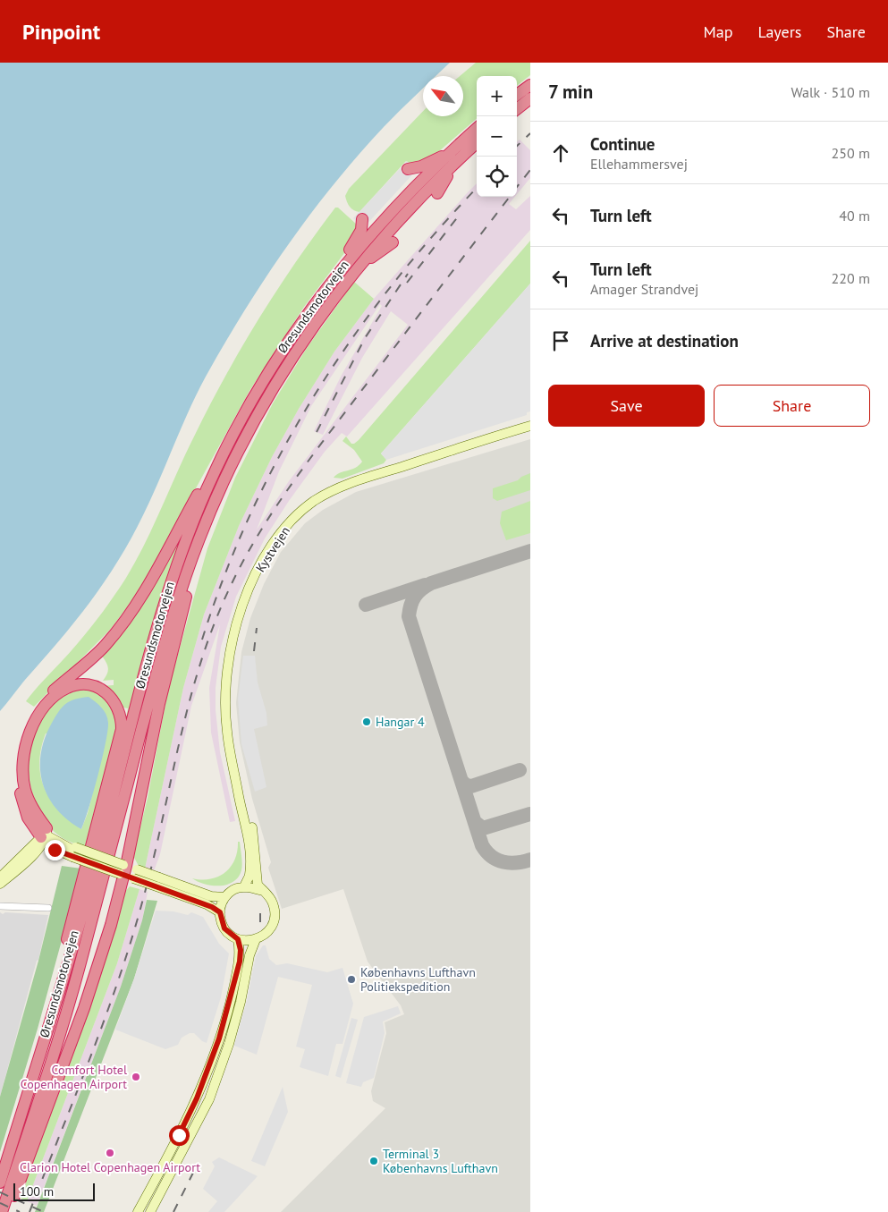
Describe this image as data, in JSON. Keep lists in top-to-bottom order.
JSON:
{
  "streets": {
    "highway": ["Øresundsmotorvejen"],
    "street": ["Kystvejen"]
  },
  "places": [
    "Hangar 4",
    "Københavns Lufthavn Politiekspedition",
    "Comfort Hotel Copenhagen Airport",
    "Clarion Hotel Copenhagen Airport",
    "Terminal 3 Københavns Lufthavn"
  ],
  "scale_bar": "100 m",
  "north": "top left",
  "page": {
    "header": "Pinpoint",
    "nav": ["Map", "Layers", "Share"],
    "heading": ["7 min", "Walk · 510 m"],
    "map_buttons": ["+", "−"],
    "list": [
      ["Continue", "Ellehammersvej", "250 m"],
      ["Turn left", "40 m"],
      ["Turn left", "Amager Strandvej", "220 m"],
      "Arrive at destination"
    ],
    "buttons": ["Save", "Share"],
    "scale": "100 m"
  }
}
